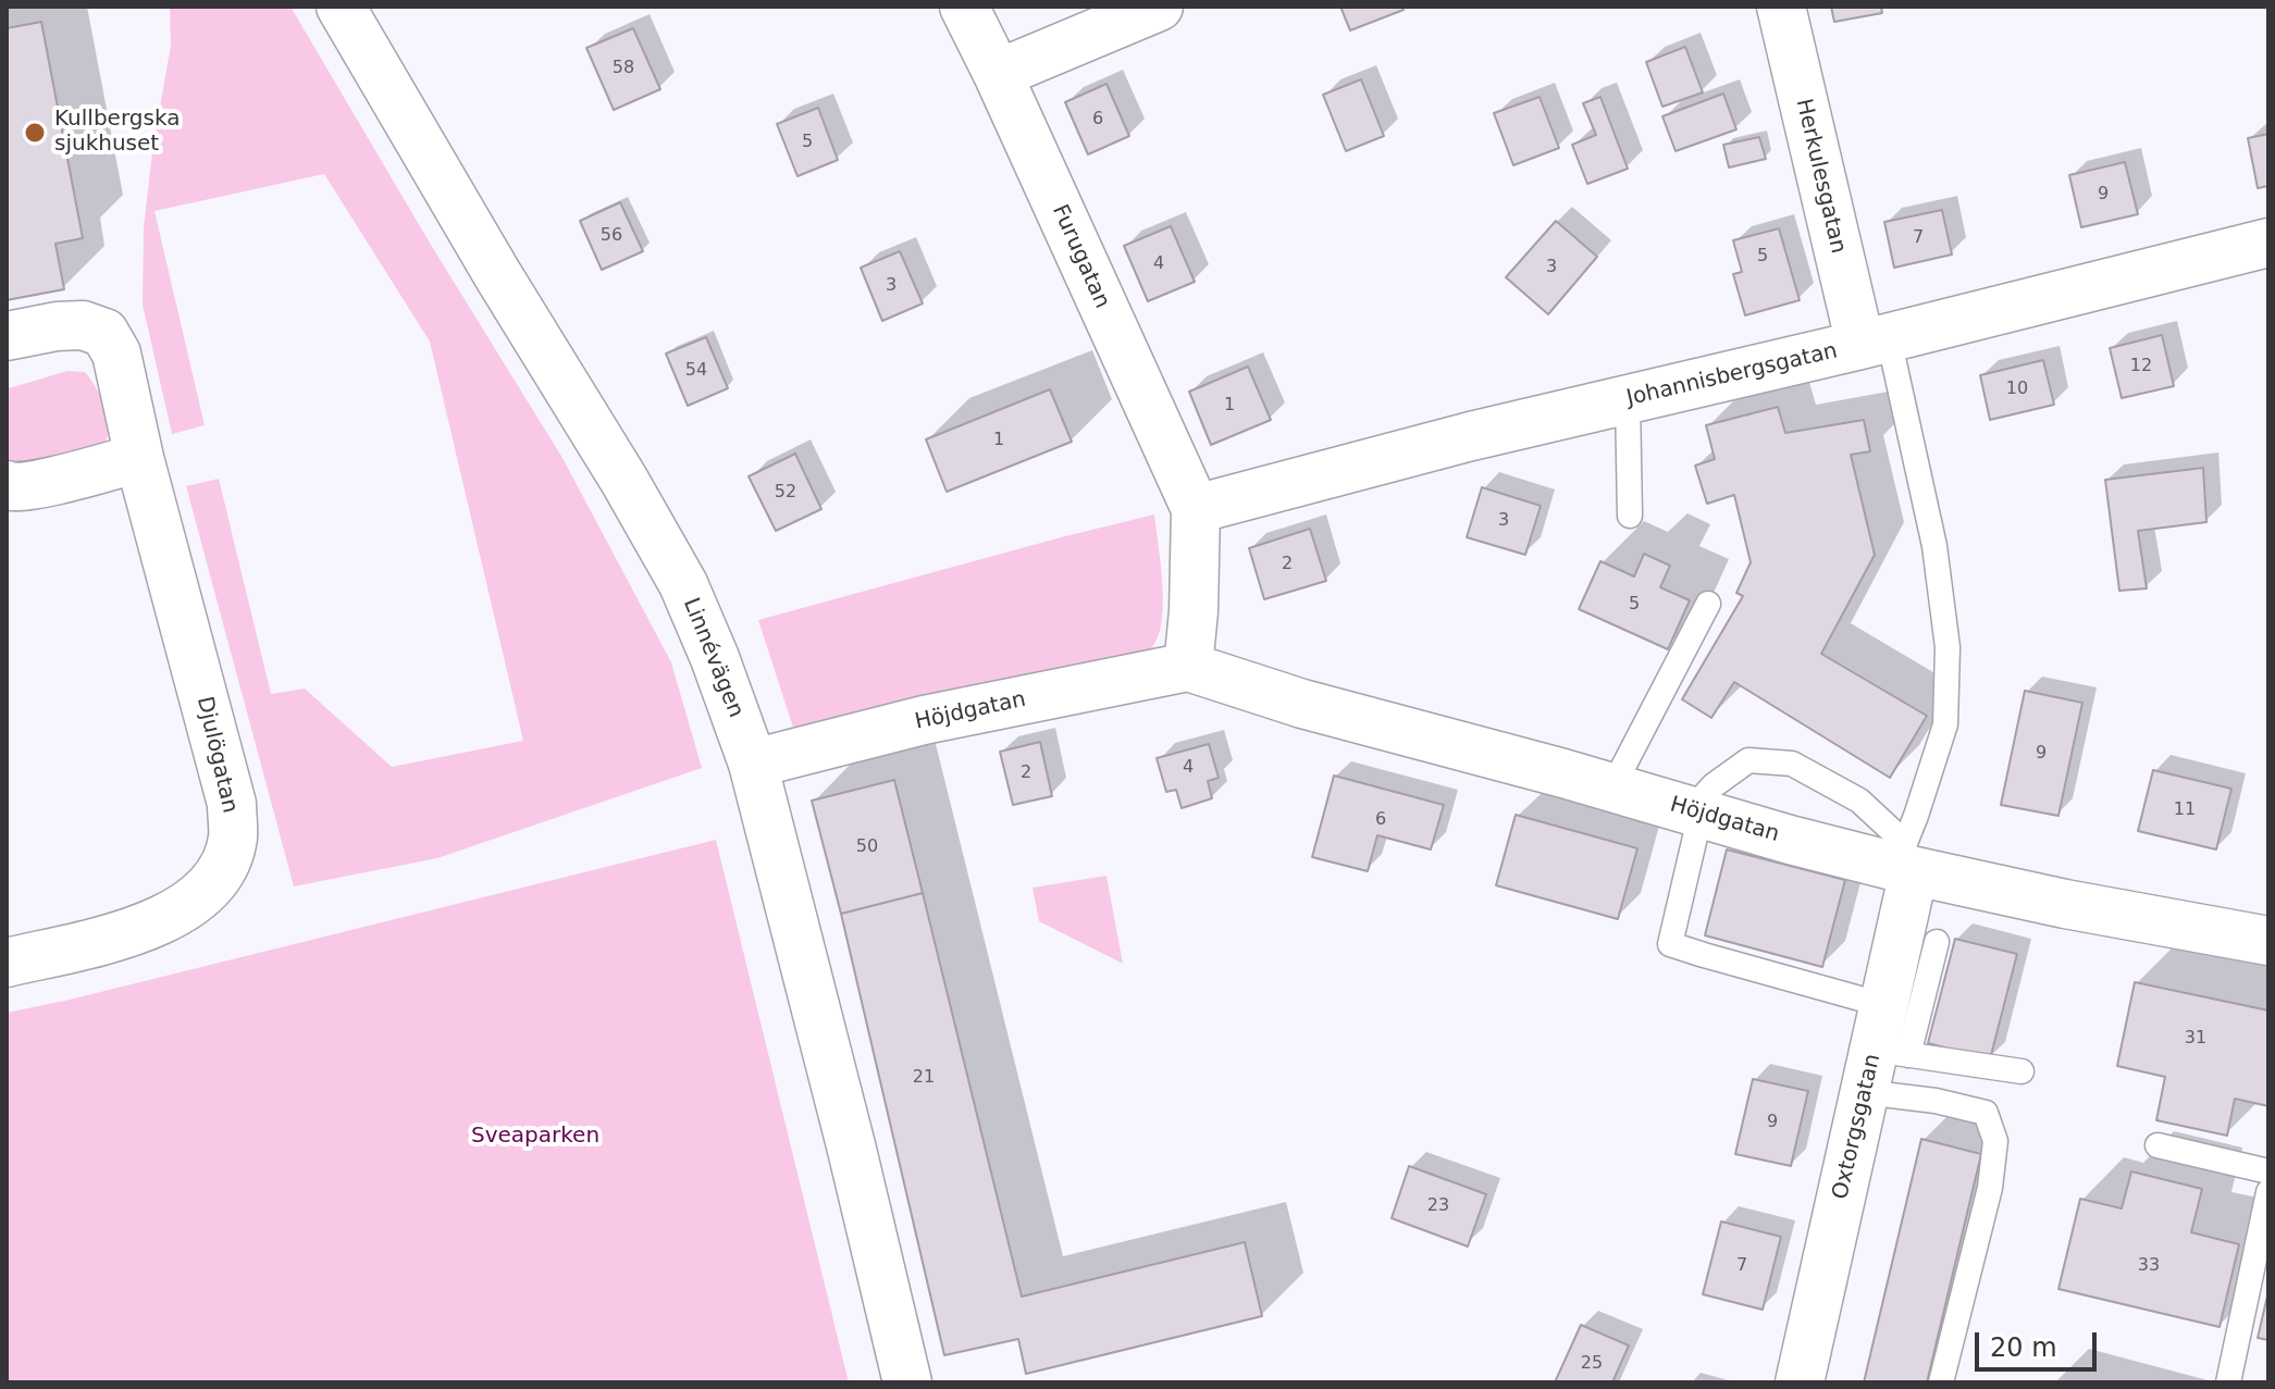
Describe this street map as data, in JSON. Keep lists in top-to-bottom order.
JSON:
{
  "streets": {
    "street": [
      "Herkulesgatan",
      "Furugatan",
      "Johannisbergsgatan",
      "Linnévägen",
      "Höjdgatan",
      "Djulögatan",
      "Oxtorgsgatan"
    ]
  },
  "crossings": [
    ["Herkulesgatan", "Johannisbergsgatan"],
    ["Furugatan", "Johannisbergsgatan"],
    ["Linnévägen", "Höjdgatan"],
    ["Höjdgatan", "Oxtorgsgatan"]
  ],
  "parks": ["Sveaparken"],
  "places": ["Kullbergska sjukhuset"],
  "house_numbers": [
    "58",
    "6",
    "5",
    "9",
    "56",
    "7",
    "5",
    "4",
    "3",
    "3",
    "12",
    "54",
    "10",
    "1",
    "1",
    "52",
    "3",
    "2",
    "5",
    "9",
    "4",
    "2",
    "11",
    "6",
    "50",
    "31",
    "21",
    "9",
    "23",
    "7",
    "33",
    "25"
  ],
  "scale_bar": "20 m"
}
